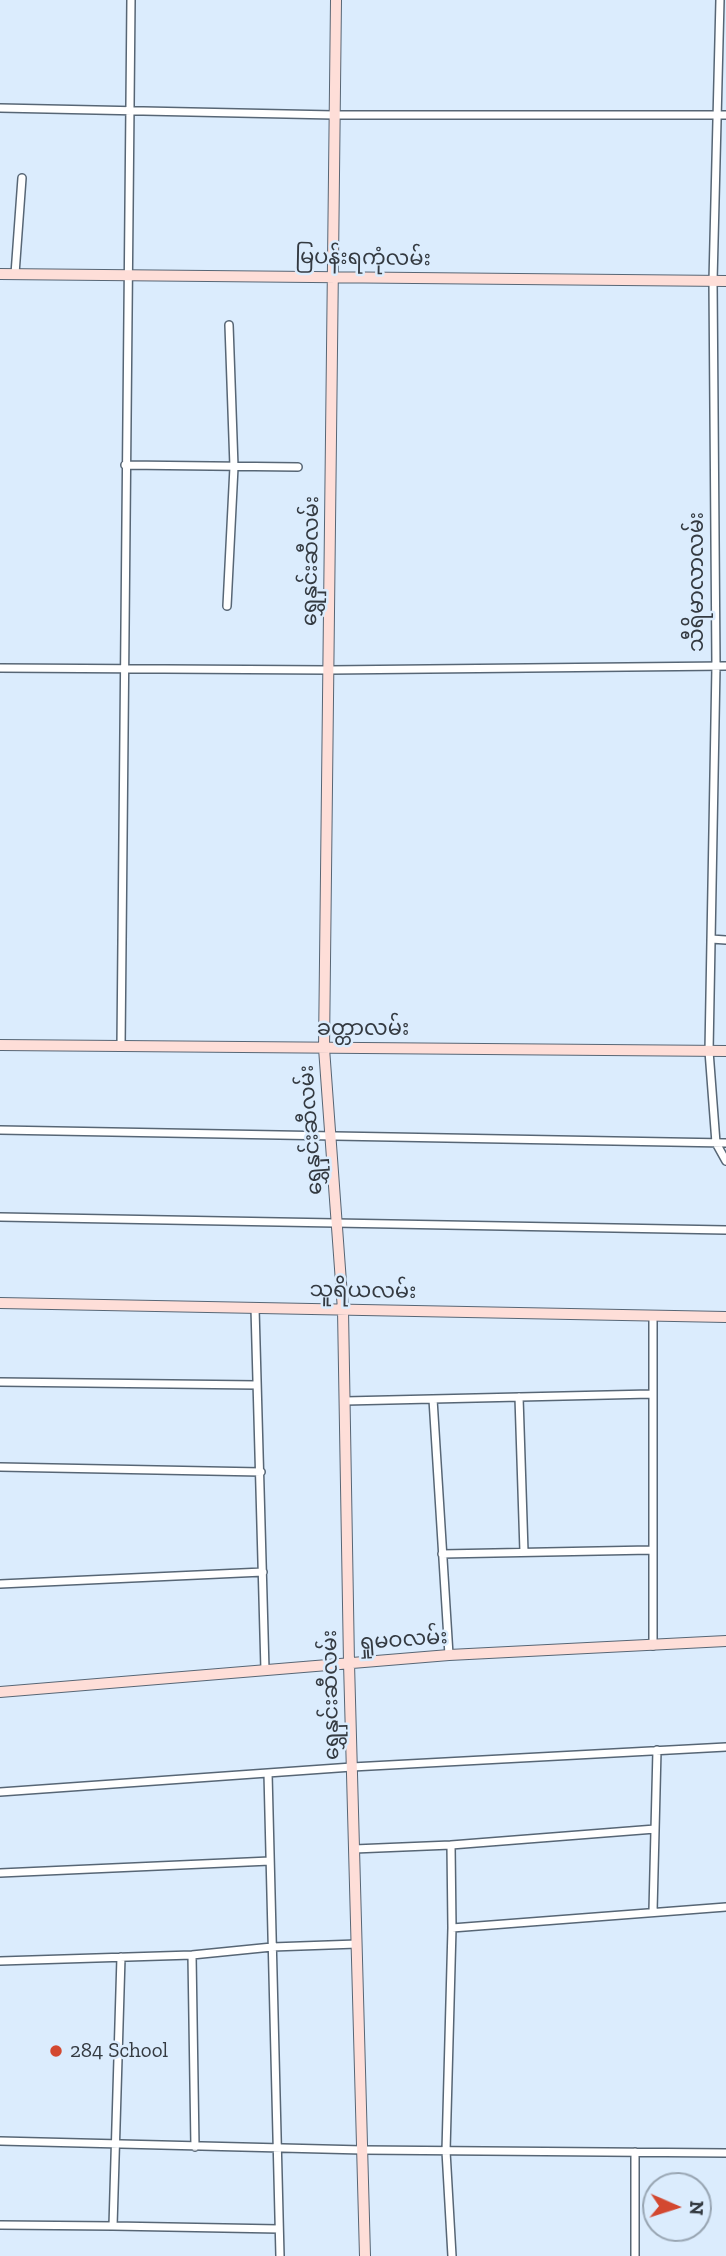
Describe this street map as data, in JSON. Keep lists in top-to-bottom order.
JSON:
{
  "streets": {
    "street": [
      "မြပန်းရကုံလမ်း",
      "ရွှေနှင်းဆီလမ်း",
      "သီရိမာလာလမ်း",
      "ခတ္တာလမ်း",
      "သူရိယလမ်း",
      "ရှုမဝလမ်း"
    ]
  },
  "crossings": [
    ["မြပန်းရကုံလမ်း", "ရွှေနှင်းဆီလမ်း"],
    ["မြပန်းရကုံလမ်း", "သီရိမာလာလမ်း"],
    ["ရွှေနှင်းဆီလမ်း", "ခတ္တာလမ်း"],
    ["ရွှေနှင်းဆီလမ်း", "သူရိယလမ်း"],
    ["ရွှေနှင်းဆီလမ်း", "ရှုမဝလမ်း"],
    ["သီရိမာလာလမ်း", "ခတ္တာလမ်း"]
  ],
  "places": ["284 School"],
  "north": "right"
}
